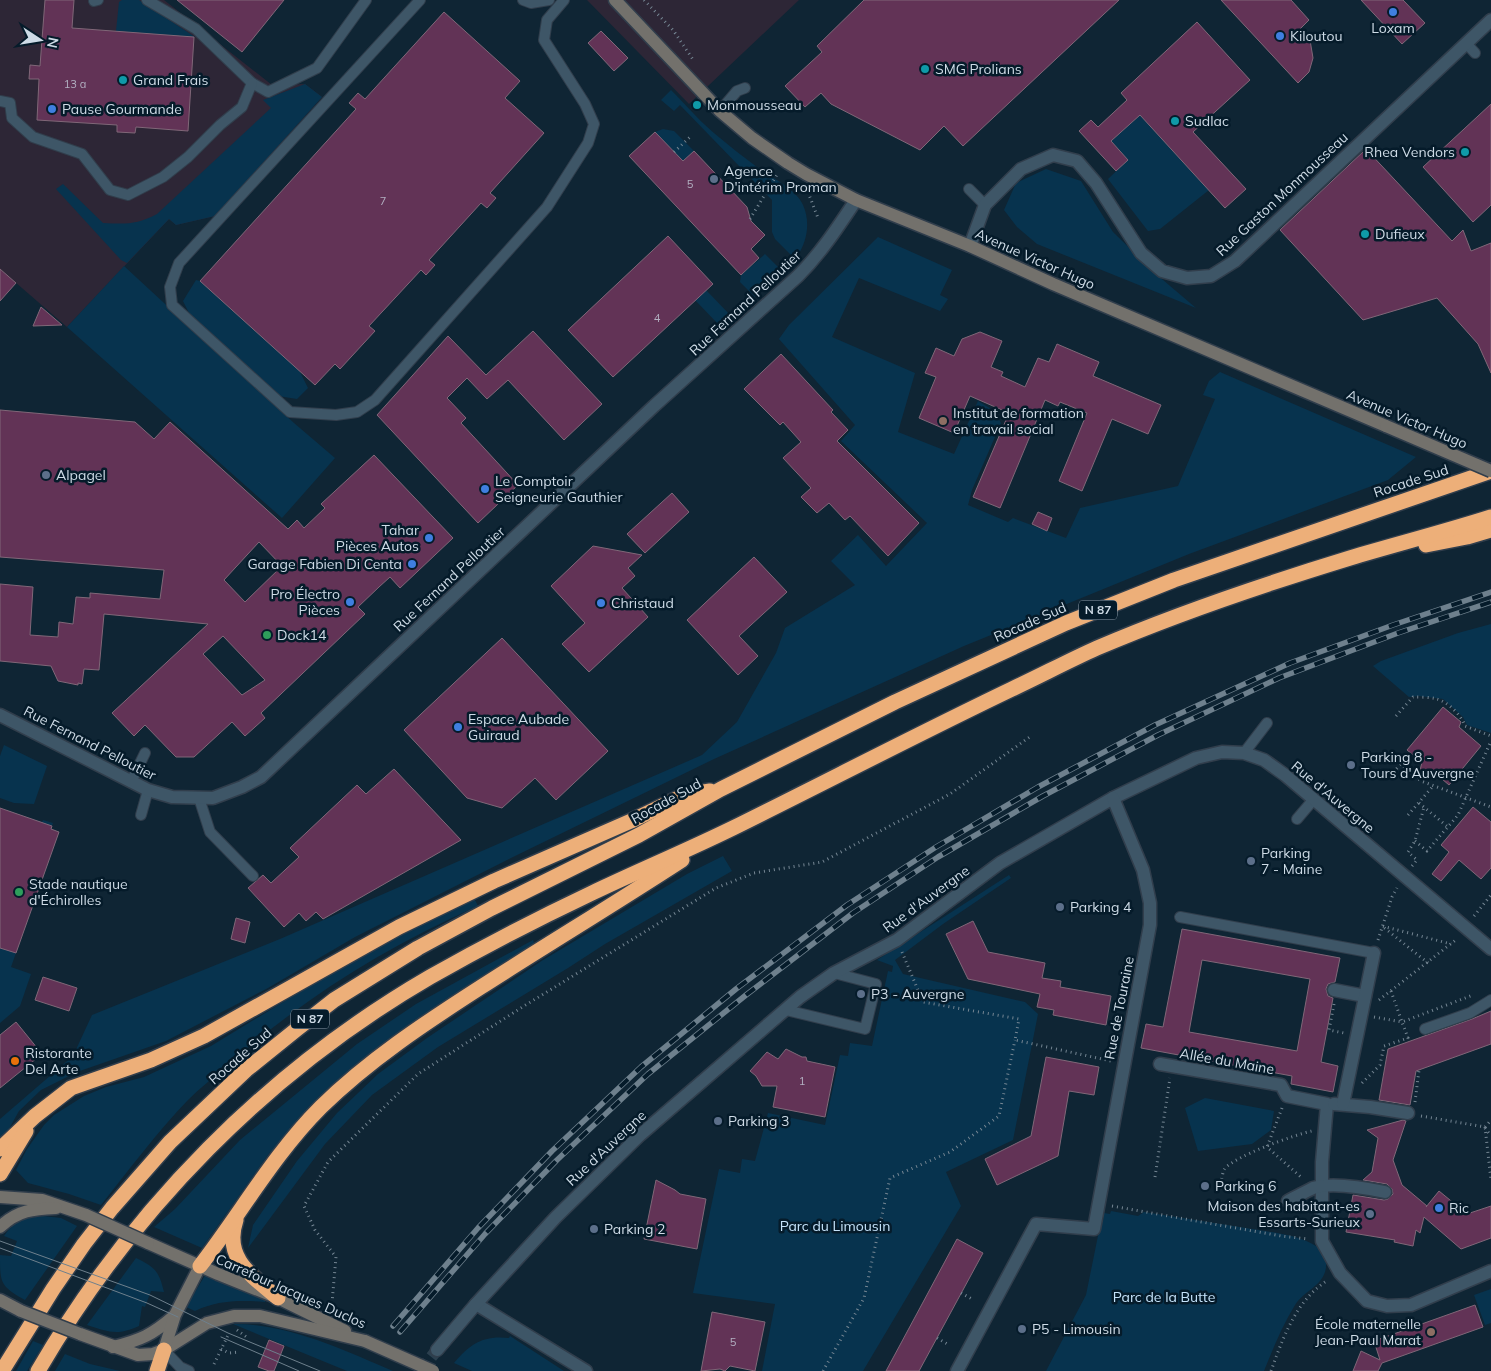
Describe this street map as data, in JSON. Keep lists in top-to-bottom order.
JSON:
{
  "streets": {
    "highway": ["Rocade Sud", "N 87"],
    "main road": ["Avenue Victor Hugo", "Carrefour Jacques Duclos"],
    "street": [
      "Rue Gaston Monmousseau",
      "Rue Fernand Pelloutier",
      "Rue d'Auvergne",
      "Rue de Touraine",
      "Allée du Maine"
    ]
  },
  "crossings": [
    ["Rue Gaston Monmousseau", "Avenue Victor Hugo"],
    ["Avenue Victor Hugo", "Rue Fernand Pelloutier"],
    ["Avenue Victor Hugo", "Rocade Sud"],
    ["Rue d'Auvergne", "Rue de Touraine"]
  ],
  "parks": ["Parc du Limousin", "Parc de la Butte"],
  "places": [
    "Loxam",
    "Kiloutou",
    "SMG Prolians",
    "Grand Frais",
    "Monmousseau",
    "Pause Gourmande",
    "Sudlac",
    "Rhea Vendors",
    "Agence D'intérim Proman",
    "Dufieux",
    "Institut de formation en travail social",
    "Alpagel",
    "Le Comptoir Seigneurie Gauthier",
    "Tahar Pièces Autos",
    "Garage Fabien Di Centa",
    "Pro Électro Pièces",
    "Christaud",
    "Dock14",
    "Espace Aubade Guiraud",
    "Parking 8 - Tours d'Auvergne",
    "Parking 7 - Maine",
    "Stade nautique d'Échirolles",
    "Parking 4",
    "P3 - Auvergne",
    "Ristorante Del Arte",
    "Parking 3",
    "Parking 6",
    "Ric",
    "Maison des habitant-es Essarts-Surieux",
    "Parking 2",
    "P5 - Limousin",
    "École maternelle Jean-Paul Marat"
  ],
  "house_numbers": [
    "13 a",
    "5",
    "7",
    "4",
    "1",
    "5"
  ],
  "north": "right"
}
